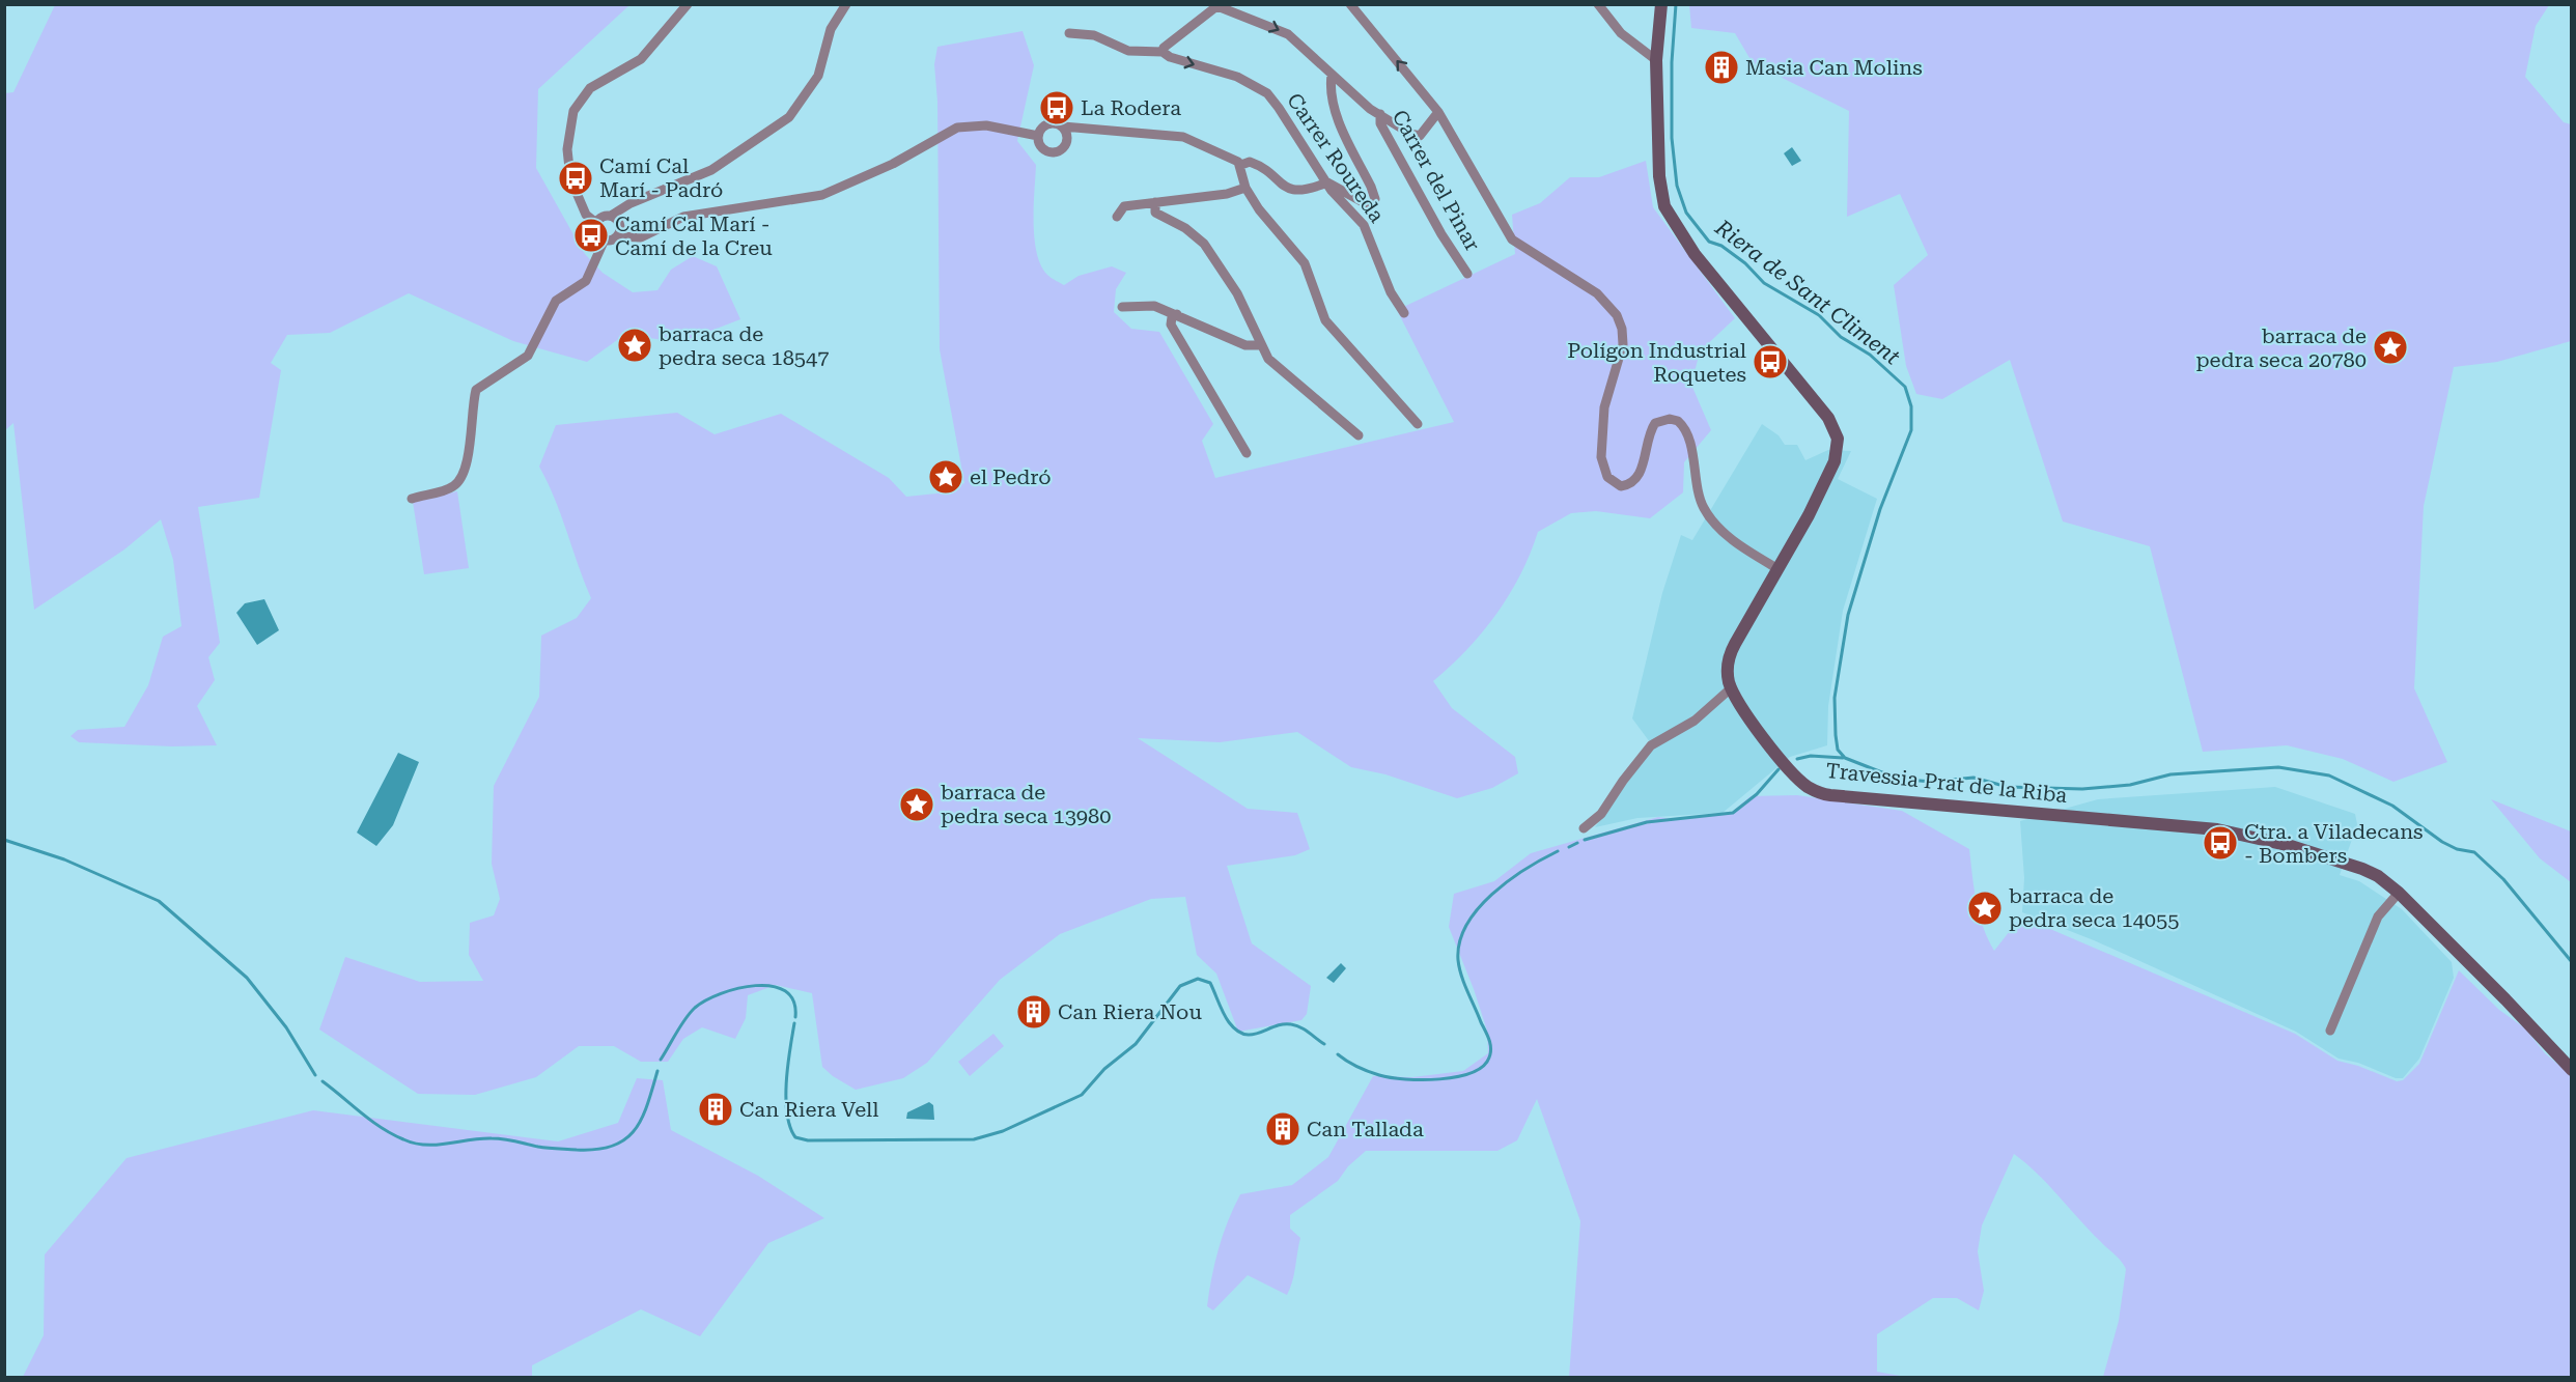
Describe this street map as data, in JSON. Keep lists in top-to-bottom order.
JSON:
{
  "streets": {
    "street": ["Carrer Roureda", "Carrer del Pinar", "Travessia Prat de la Riba"]
  },
  "one_way": ["Carrer Roureda"],
  "water": ["Riera de Sant Climent"],
  "places": {
    "building": [
      "Masia Can Molins",
      "Can Riera Nou",
      "Can Riera Vell",
      "Can Tallada"
    ],
    "bus stop": [
      "La Rodera",
      "Camí Cal Marí - Padró",
      "Camí Cal Marí - Camí de la Creu",
      "Polígon Industrial Roquetes",
      "Ctra. a Viladecans - Bombers"
    ],
    "place": [
      "barraca de pedra seca 18547",
      "barraca de pedra seca 20780",
      "el Pedró",
      "barraca de pedra seca 13980",
      "barraca de pedra seca 14055"
    ]
  }
}
